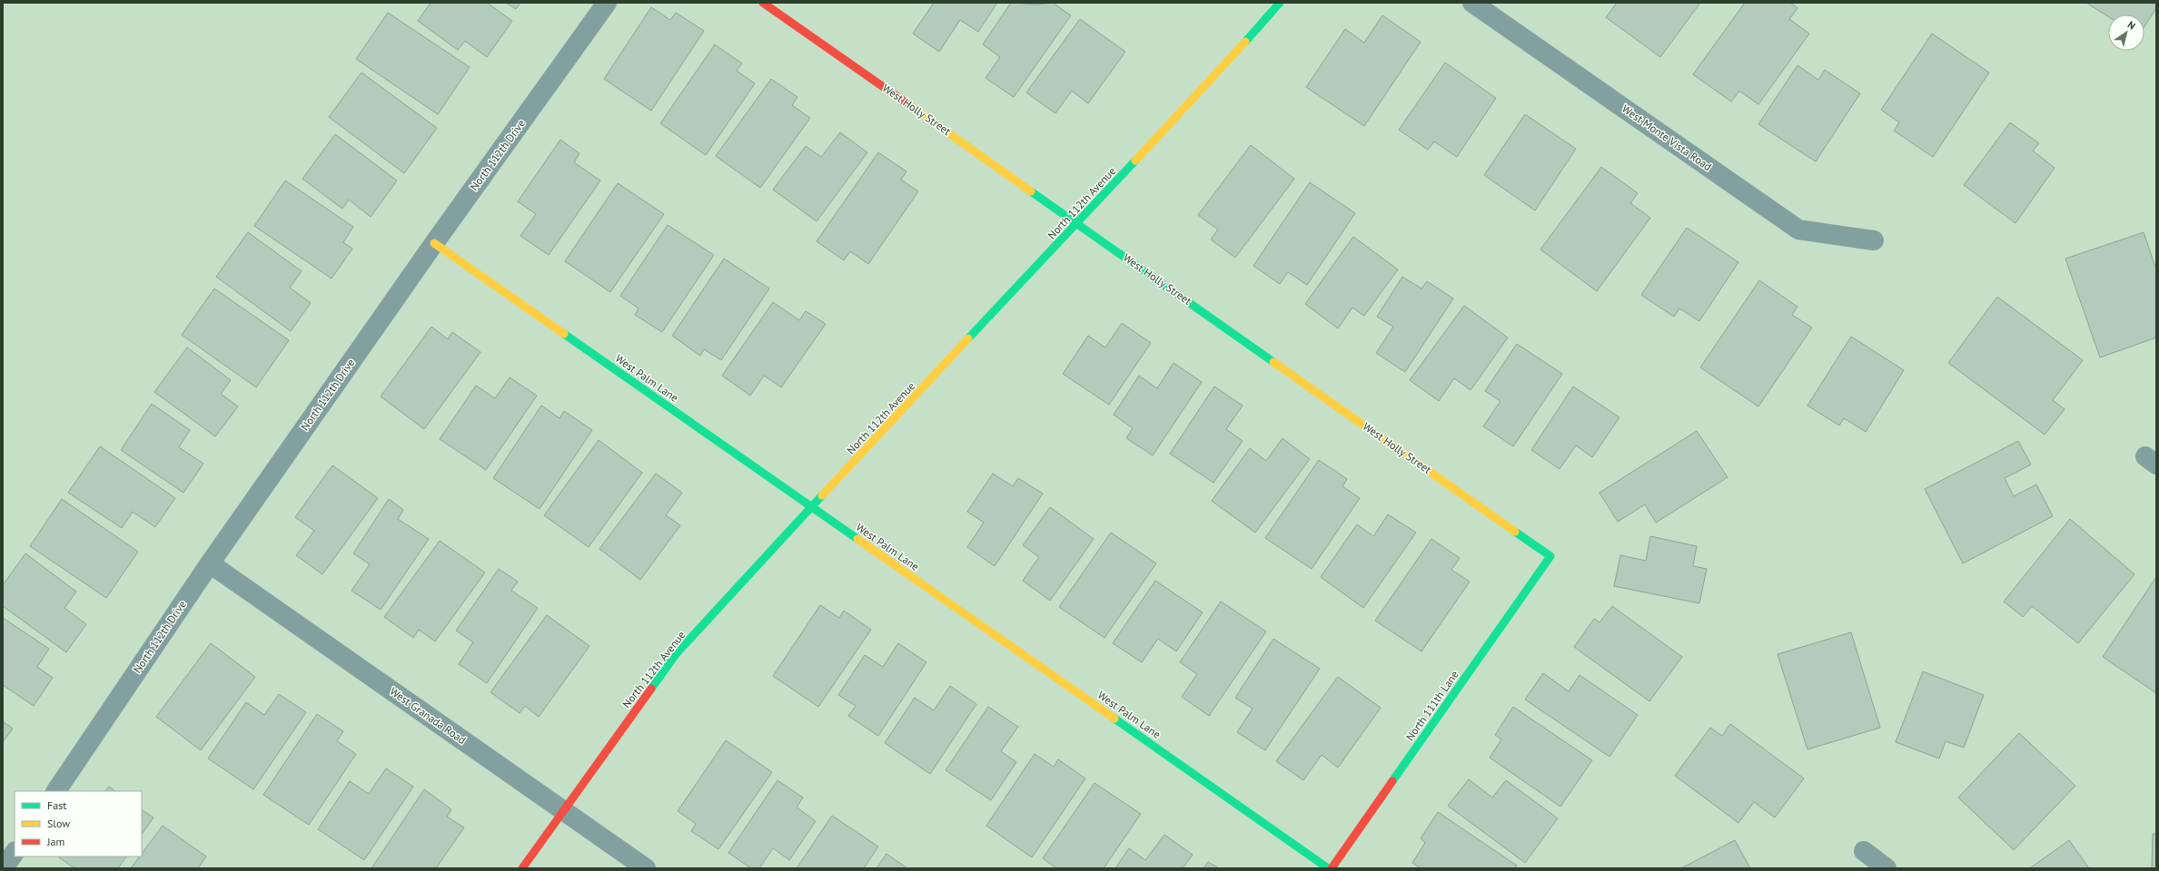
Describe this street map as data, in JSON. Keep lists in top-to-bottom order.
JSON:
{
  "streets": {
    "street": [
      "West Holly Street",
      "West Monte Vista Road",
      "North 112th Drive",
      "North 112th Avenue",
      "West Palm Lane",
      "North 111th Lane",
      "West Granada Road"
    ]
  },
  "crossings": [
    ["West Holly Street", "North 112th Avenue"],
    ["West Holly Street", "North 111th Lane"],
    ["North 112th Drive", "West Palm Lane"],
    ["North 112th Drive", "West Granada Road"],
    ["North 112th Avenue", "West Palm Lane"],
    ["North 112th Avenue", "West Granada Road"]
  ],
  "legend": ["Fast", "Slow", "Jam"],
  "north": "top right"
}
